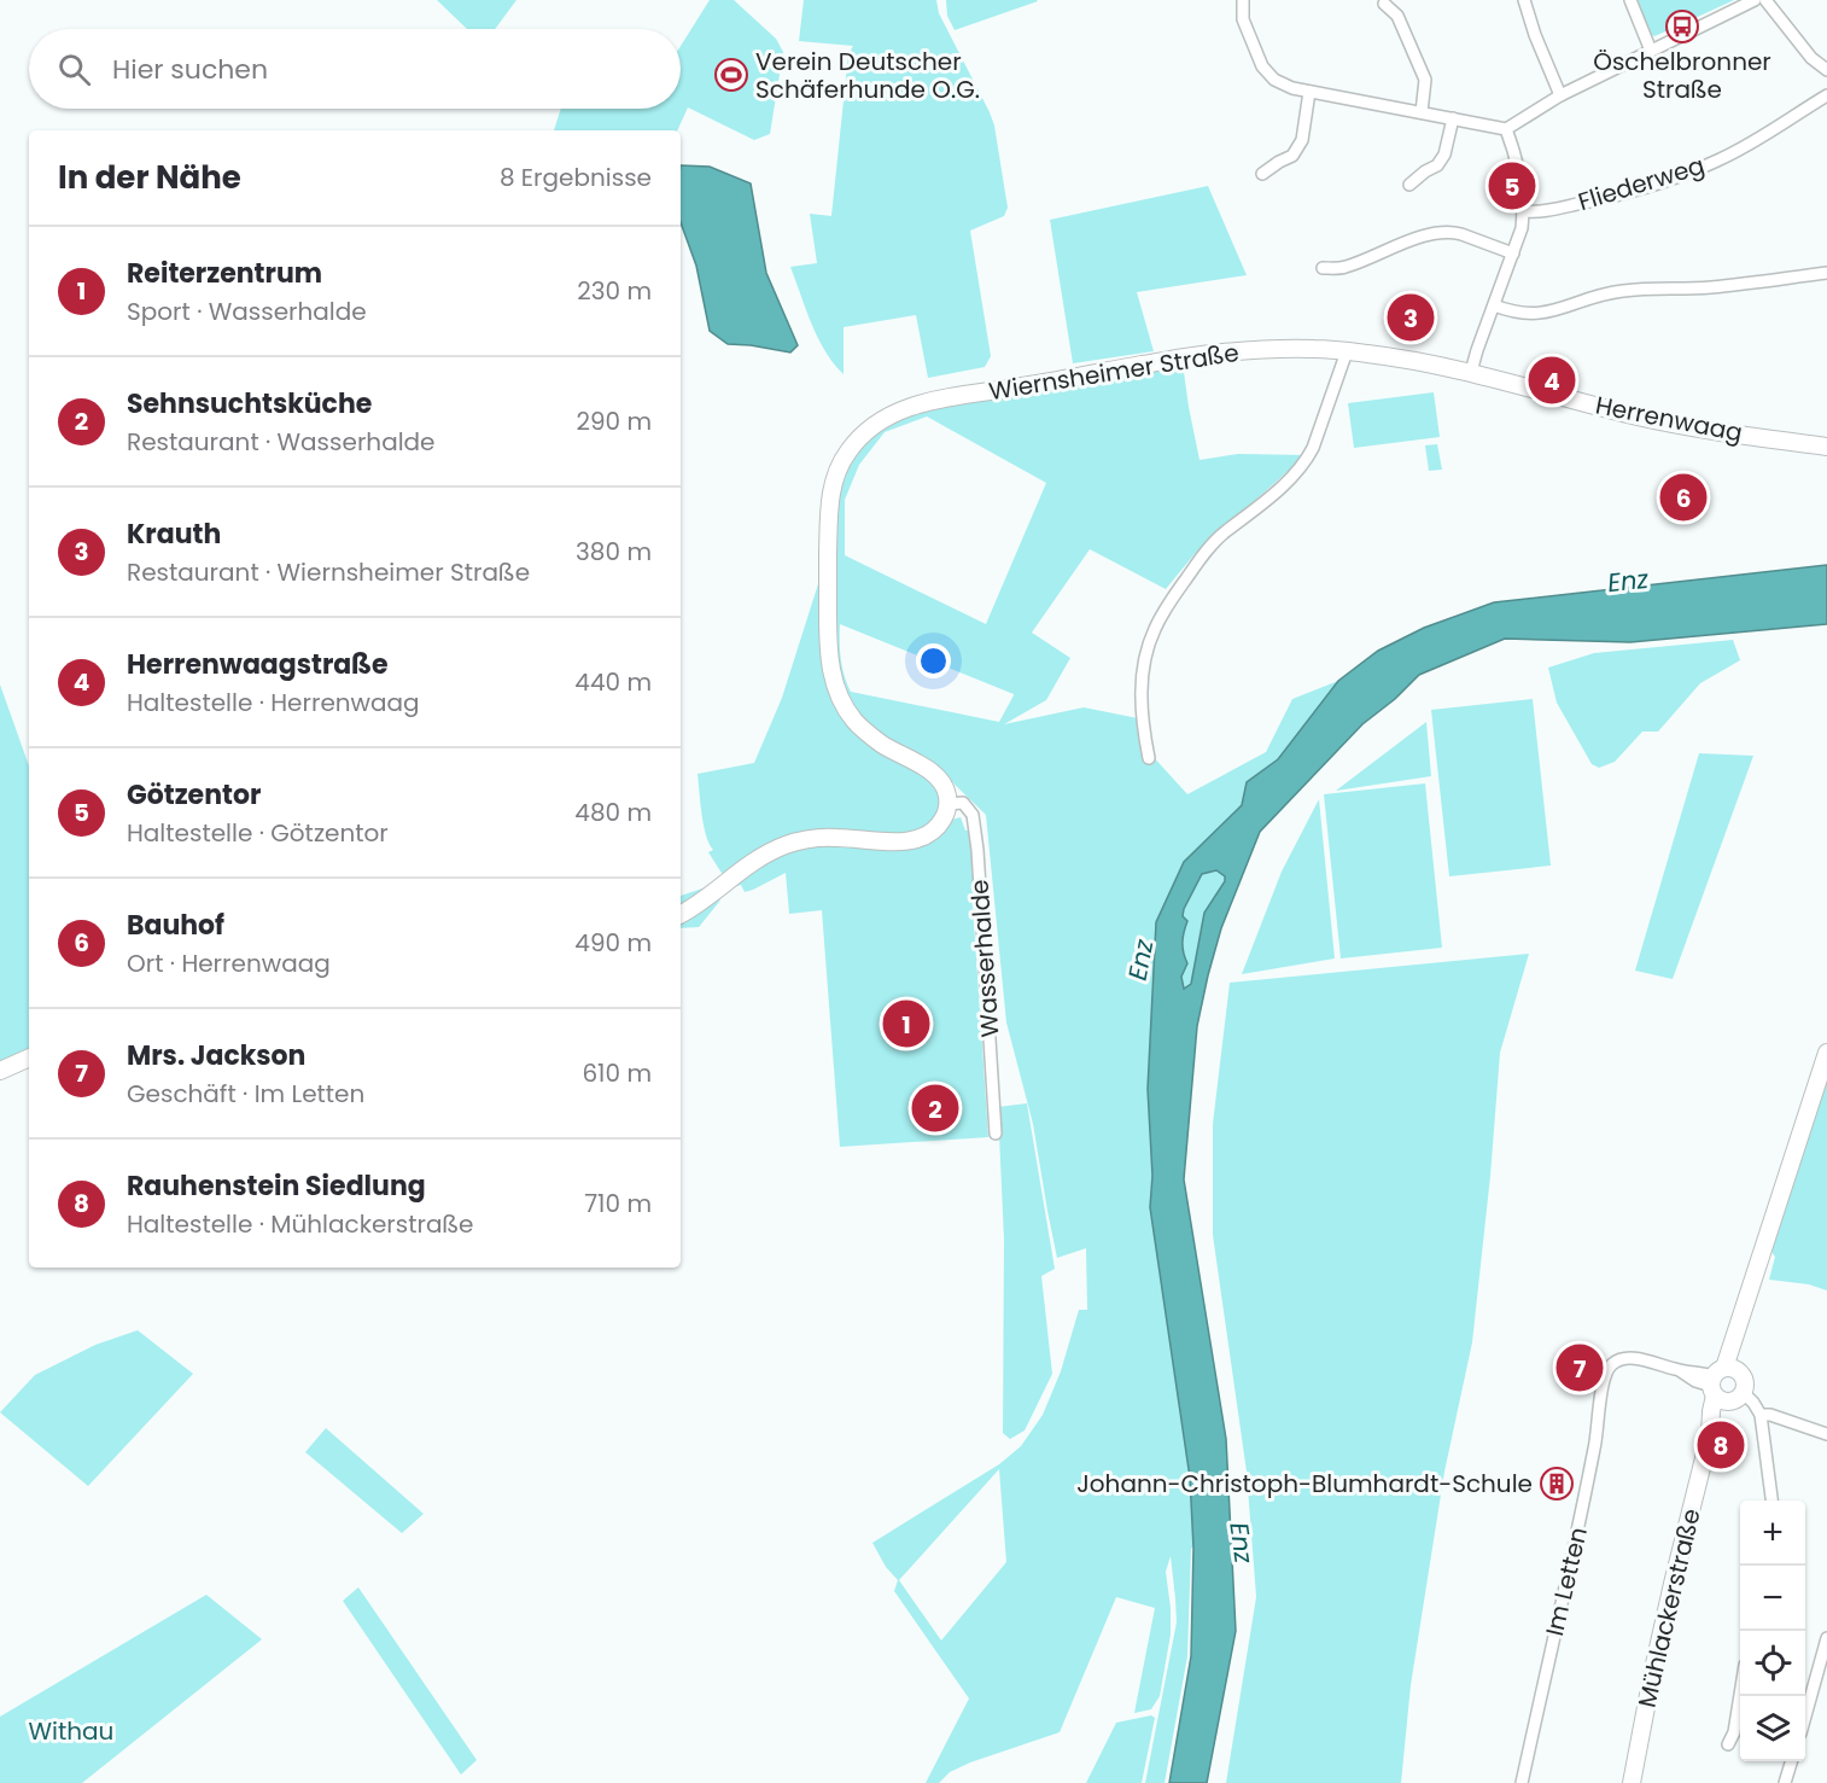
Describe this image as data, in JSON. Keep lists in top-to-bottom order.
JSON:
{
  "streets": {
    "main road": ["Wiernsheimer Straße", "Herrenwaag", "Mühlackerstraße"],
    "street": ["Fliederweg", "Wasserhalde", "Im Letten"]
  },
  "crossings": [
    ["Wiernsheimer Straße", "Herrenwaag"],
    ["Wiernsheimer Straße", "Wasserhalde"],
    ["Im Letten", "Mühlackerstraße"]
  ],
  "water": ["Enz"],
  "parks": ["Withau"],
  "places": {
    "bus stop": ["Öschelbronner Straße"],
    "sports": ["Verein Deutscher Schäferhunde O.G."],
    "building": ["Johann-Christoph-Blumhardt-Schule"]
  },
  "page": {
    "search": "Hier suchen",
    "heading": ["In der Nähe", "8 Ergebnisse"],
    "pins": [
      "5",
      "3",
      "4",
      "6",
      "1",
      "2",
      "7",
      "8"
    ],
    "list": [
      {
        "mark": "1",
        "name": "Reiterzentrum",
        "note": "Sport · Wasserhalde",
        "value": "230 m"
      },
      {
        "mark": "2",
        "name": "Sehnsuchtsküche",
        "note": "Restaurant · Wasserhalde",
        "value": "290 m"
      },
      {
        "mark": "3",
        "name": "Krauth",
        "note": "Restaurant · Wiernsheimer Straße",
        "value": "380 m"
      },
      {
        "mark": "4",
        "name": "Herrenwaagstraße",
        "note": "Haltestelle · Herrenwaag",
        "value": "440 m"
      },
      {
        "mark": "5",
        "name": "Götzentor",
        "note": "Haltestelle · Götzentor",
        "value": "480 m"
      },
      {
        "mark": "6",
        "name": "Bauhof",
        "note": "Ort · Herrenwaag",
        "value": "490 m"
      },
      {
        "mark": "7",
        "name": "Mrs. Jackson",
        "note": "Geschäft · Im Letten",
        "value": "610 m"
      },
      {
        "mark": "8",
        "name": "Rauhenstein Siedlung",
        "note": "Haltestelle · Mühlackerstraße",
        "value": "710 m"
      }
    ],
    "map_buttons": ["+", "−"]
  }
}
